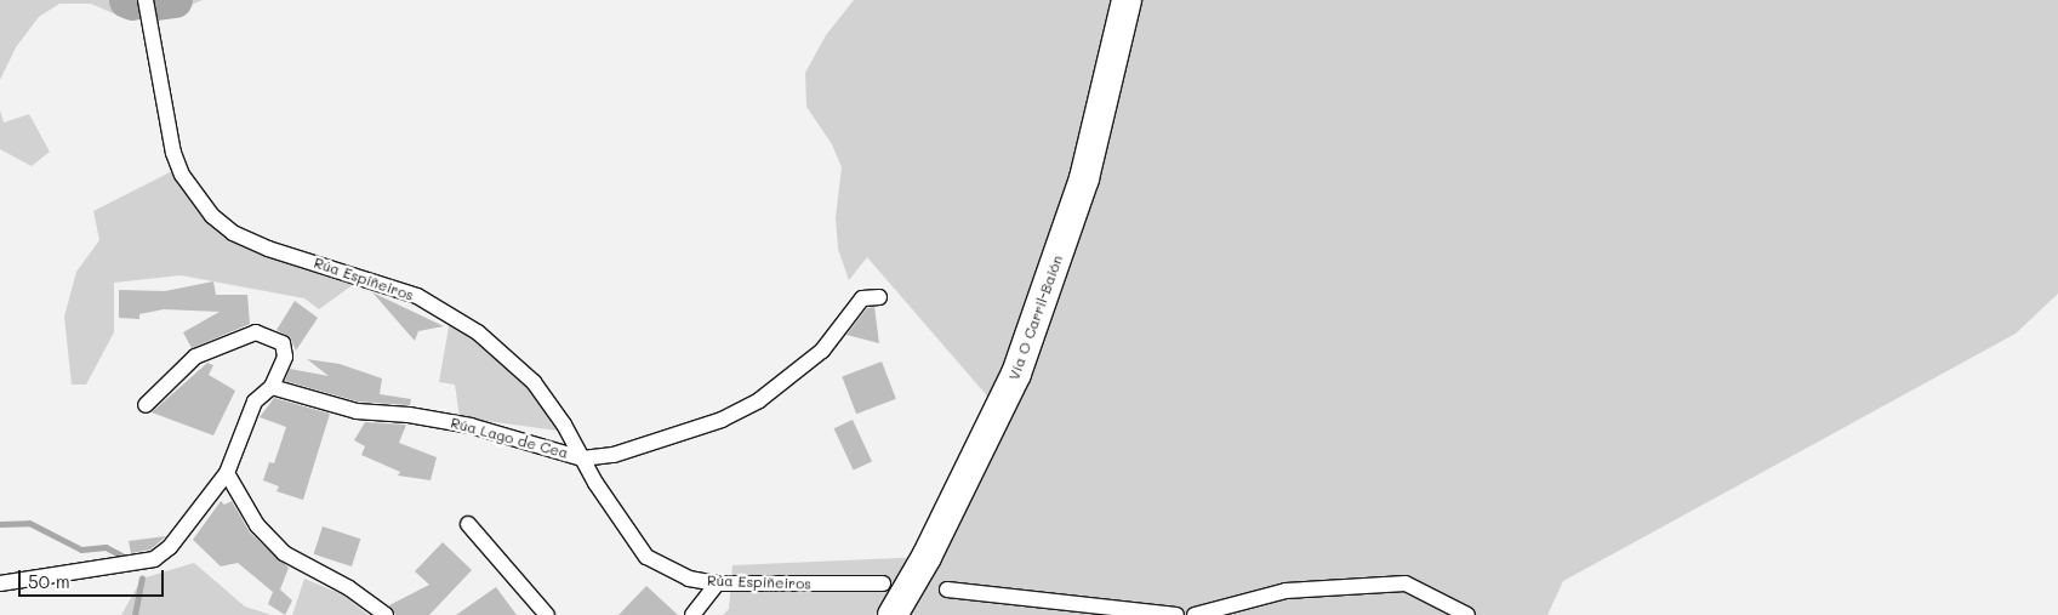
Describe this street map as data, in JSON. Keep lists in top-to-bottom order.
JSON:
{
  "streets": {
    "highway": ["Vía O Carril-Baión"],
    "street": ["Rúa Espiñeiros", "Rúa Lago de Cea"]
  },
  "crossings": [
    ["Rúa Espiñeiros", "Rúa Lago de Cea"]
  ],
  "scale_bar": "50 m"
}
